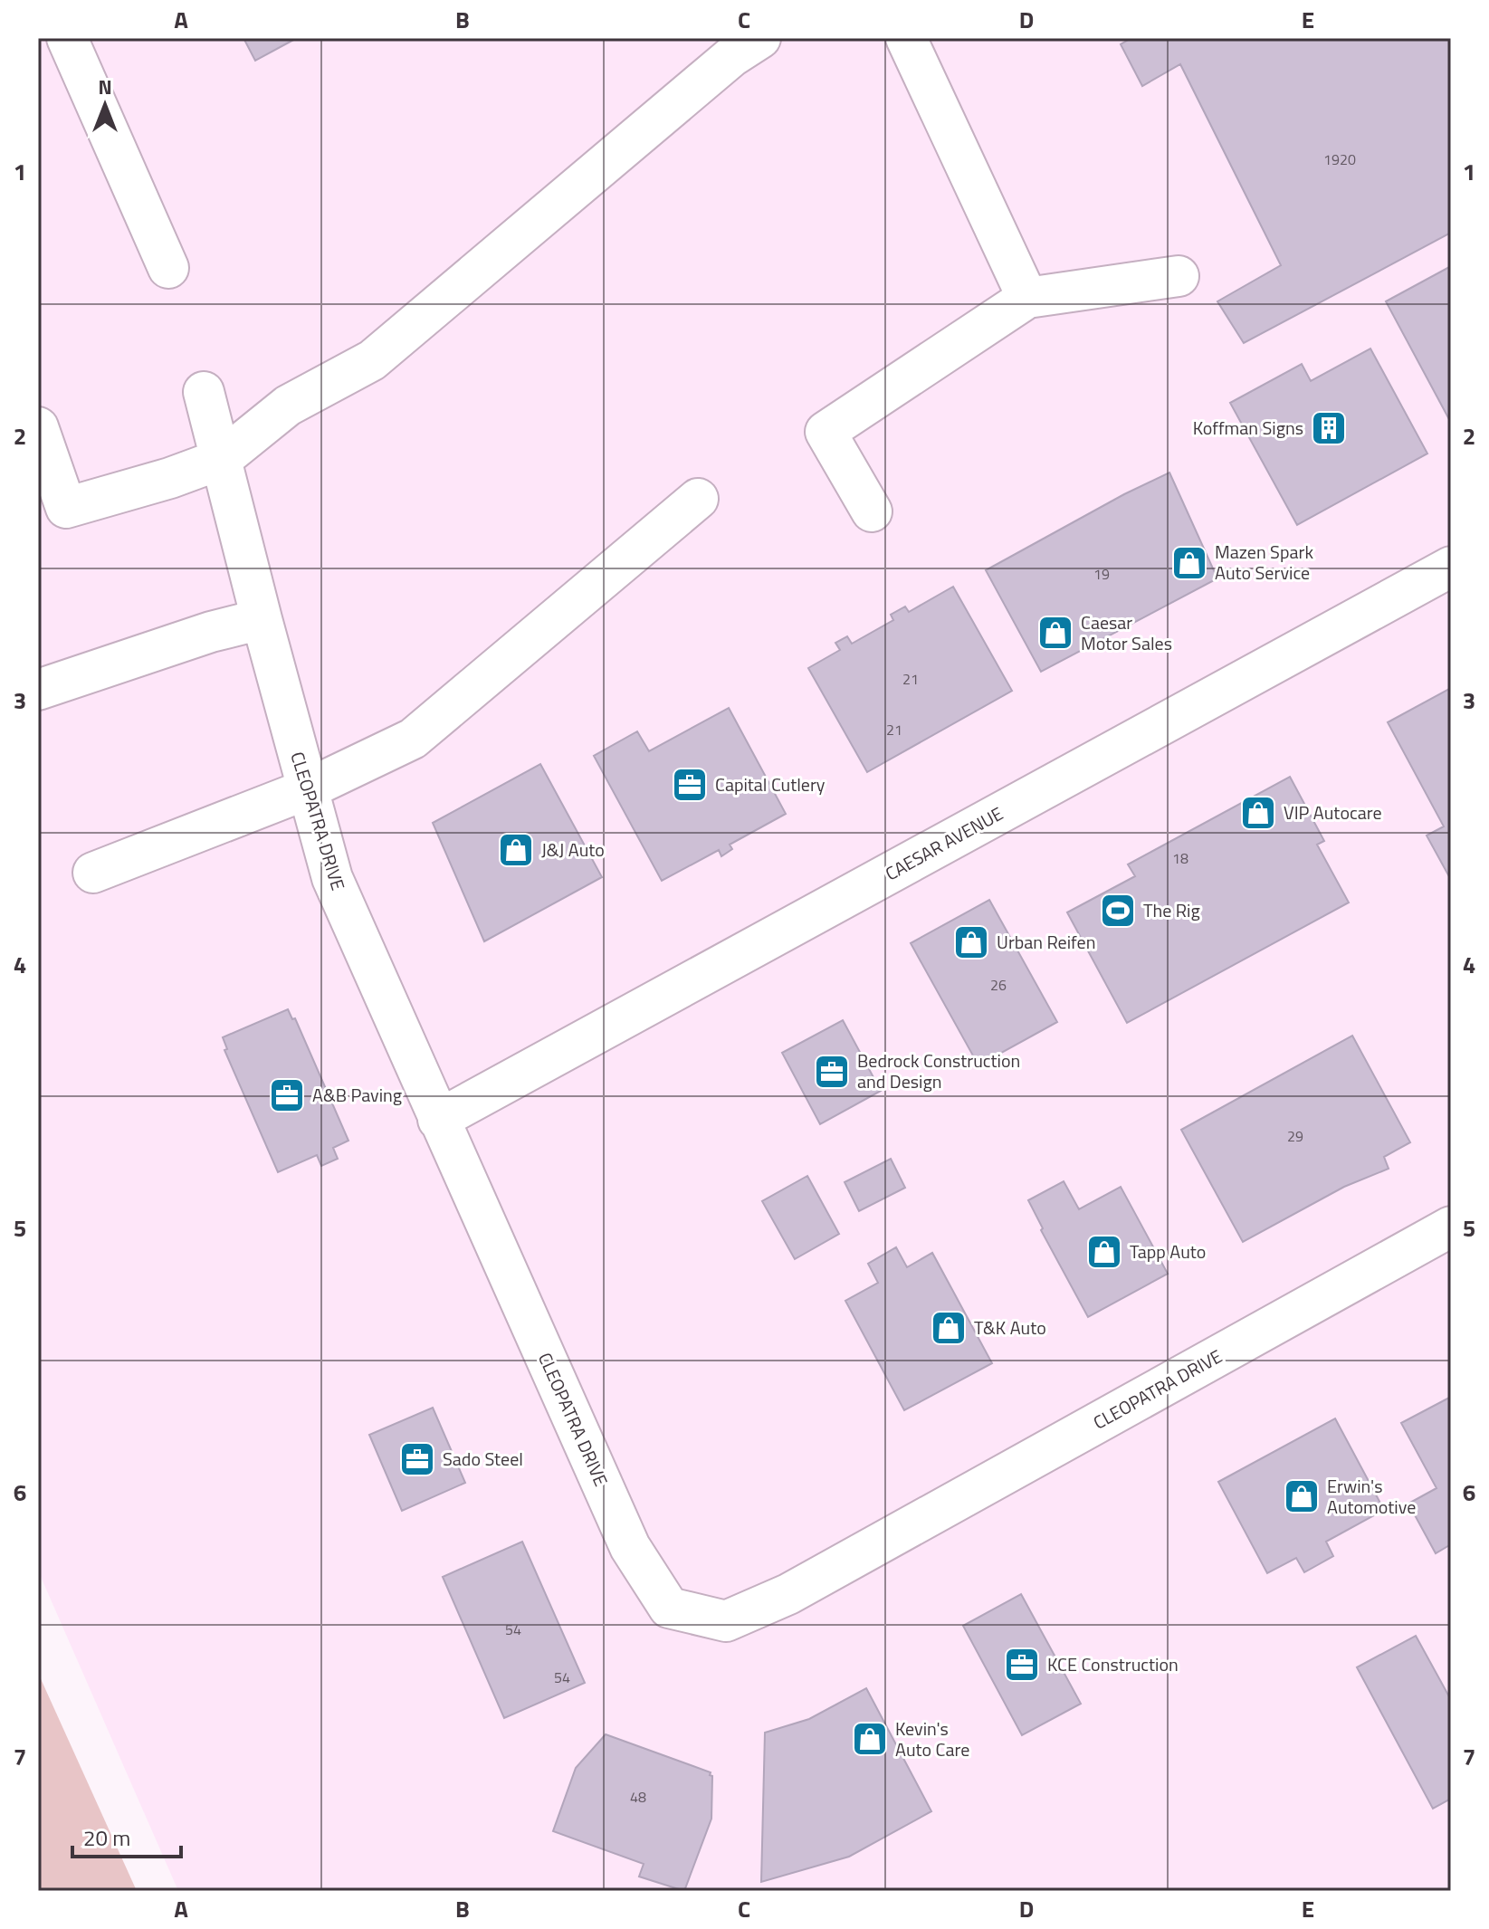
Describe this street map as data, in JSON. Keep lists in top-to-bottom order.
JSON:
{
  "streets": {
    "street": ["CLEOPATRA DRIVE", "CAESAR AVENUE"]
  },
  "crossings": [
    ["CLEOPATRA DRIVE", "CAESAR AVENUE"]
  ],
  "places": {
    "building": ["Koffman Signs"],
    "shop": [
      "Mazen Spark Auto Service",
      "Caesar Motor Sales",
      "VIP Autocare",
      "J&J Auto",
      "Urban Reifen",
      "Tapp Auto",
      "T&K Auto",
      "Erwin's Automotive",
      "Kevin's Auto Care"
    ],
    "office": [
      "Capital Cutlery",
      "Bedrock Construction and Design",
      "A&B Paving",
      "Sado Steel",
      "KCE Construction"
    ],
    "sports": ["The Rig"]
  },
  "house_numbers": [
    "1920",
    "19",
    "21",
    "21",
    "18",
    "26",
    "29",
    "54",
    "54",
    "48"
  ],
  "scale_bar": "20 m",
  "north": "top",
  "grid": {
    "columns": [
      "A",
      "B",
      "C",
      "D",
      "E"
    ],
    "rows": [
      "1",
      "2",
      "3",
      "4",
      "5",
      "6",
      "7"
    ]
  }
}
